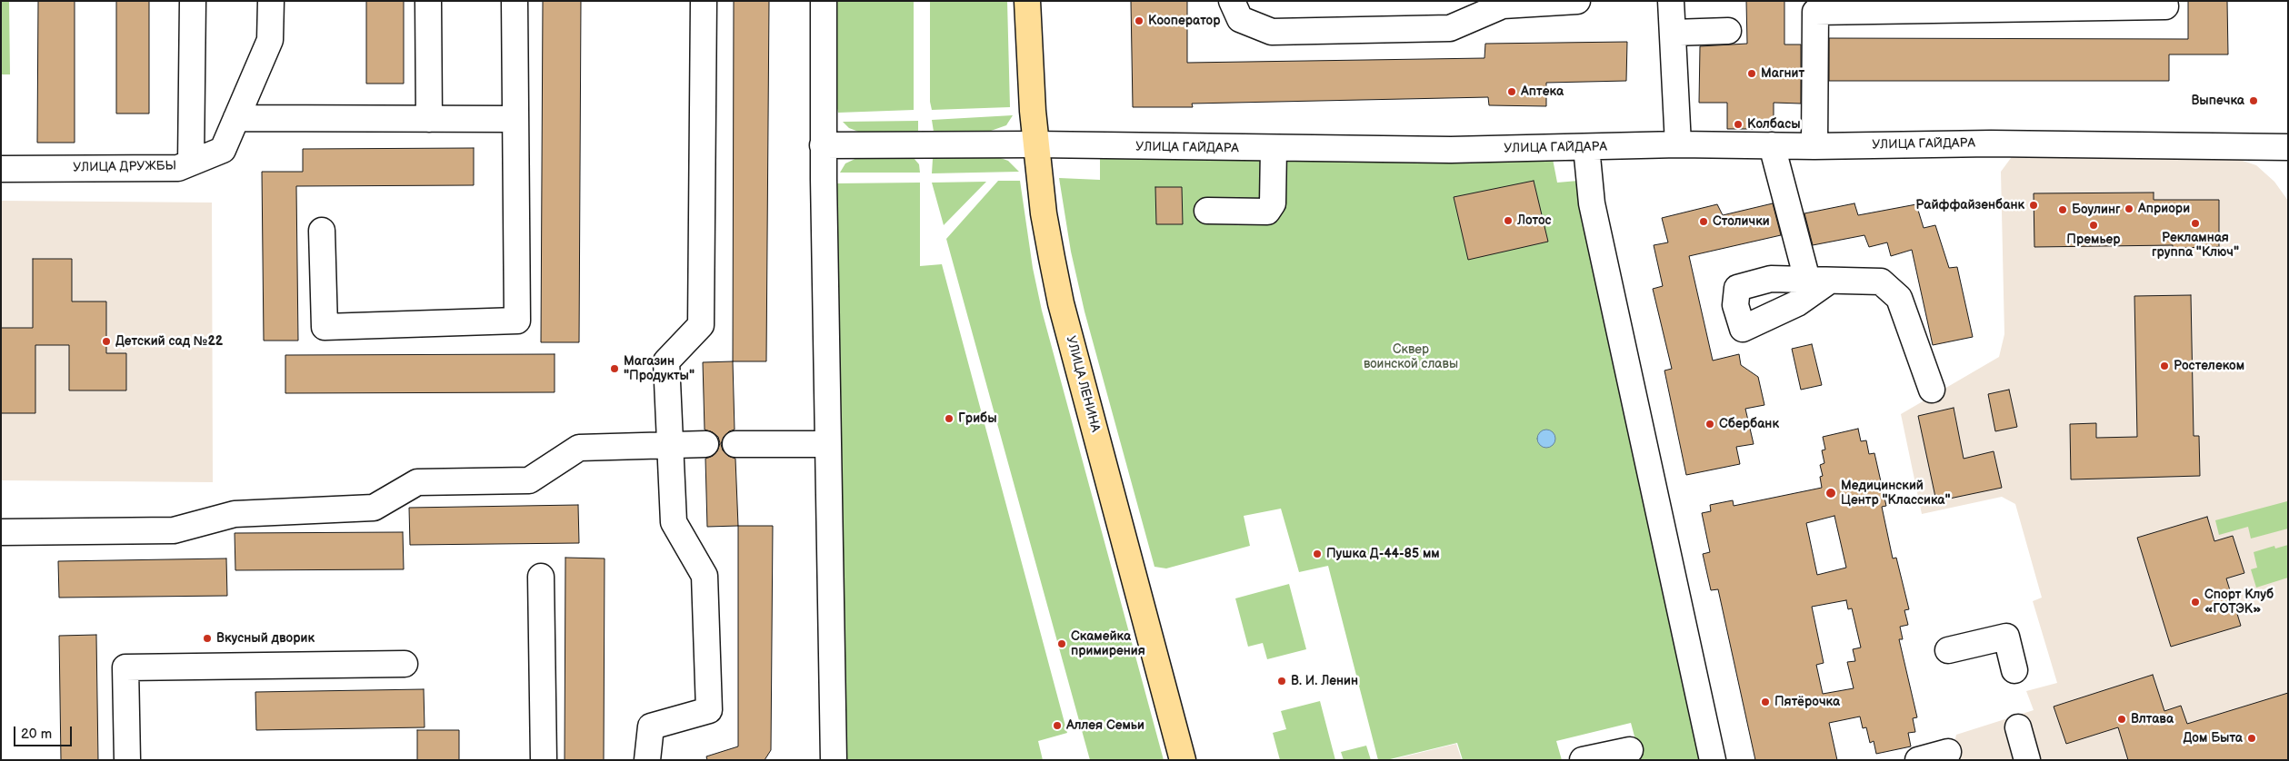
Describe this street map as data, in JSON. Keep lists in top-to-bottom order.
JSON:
{
  "streets": {
    "main road": ["УЛИЦА ЛЕНИНА"],
    "street": ["УЛИЦА ГАЙДАРА", "УЛИЦА ДРУЖБЫ"]
  },
  "crossings": [
    ["УЛИЦА ГАЙДАРА", "УЛИЦА ЛЕНИНА"]
  ],
  "parks": ["Сквер воинской славы"],
  "places": [
    "Кооператор",
    "Магнит",
    "Аптека",
    "Выпечка",
    "Колбасы",
    "Райффайзенбанк",
    "Априори",
    "Боулинг",
    "Лотос",
    "Столички",
    "Рекламная группа \"Ключ\"",
    "Премьер",
    "Детский сад №22",
    "Ростелеком",
    "Магазин \"Продукты\"",
    "Грибы",
    "Сбербанк",
    "Медицинский Центр \"Классика\"",
    "Пушка Д-44-85 мм",
    "Спорт Клуб «ГОТЭК»",
    "Вкусный дворик",
    "Скамейка примирения",
    "В. И. Ленин",
    "Пятёрочка",
    "Влтава",
    "Аллея Семьи",
    "Дом Быта"
  ],
  "scale_bar": "20 m"
}
